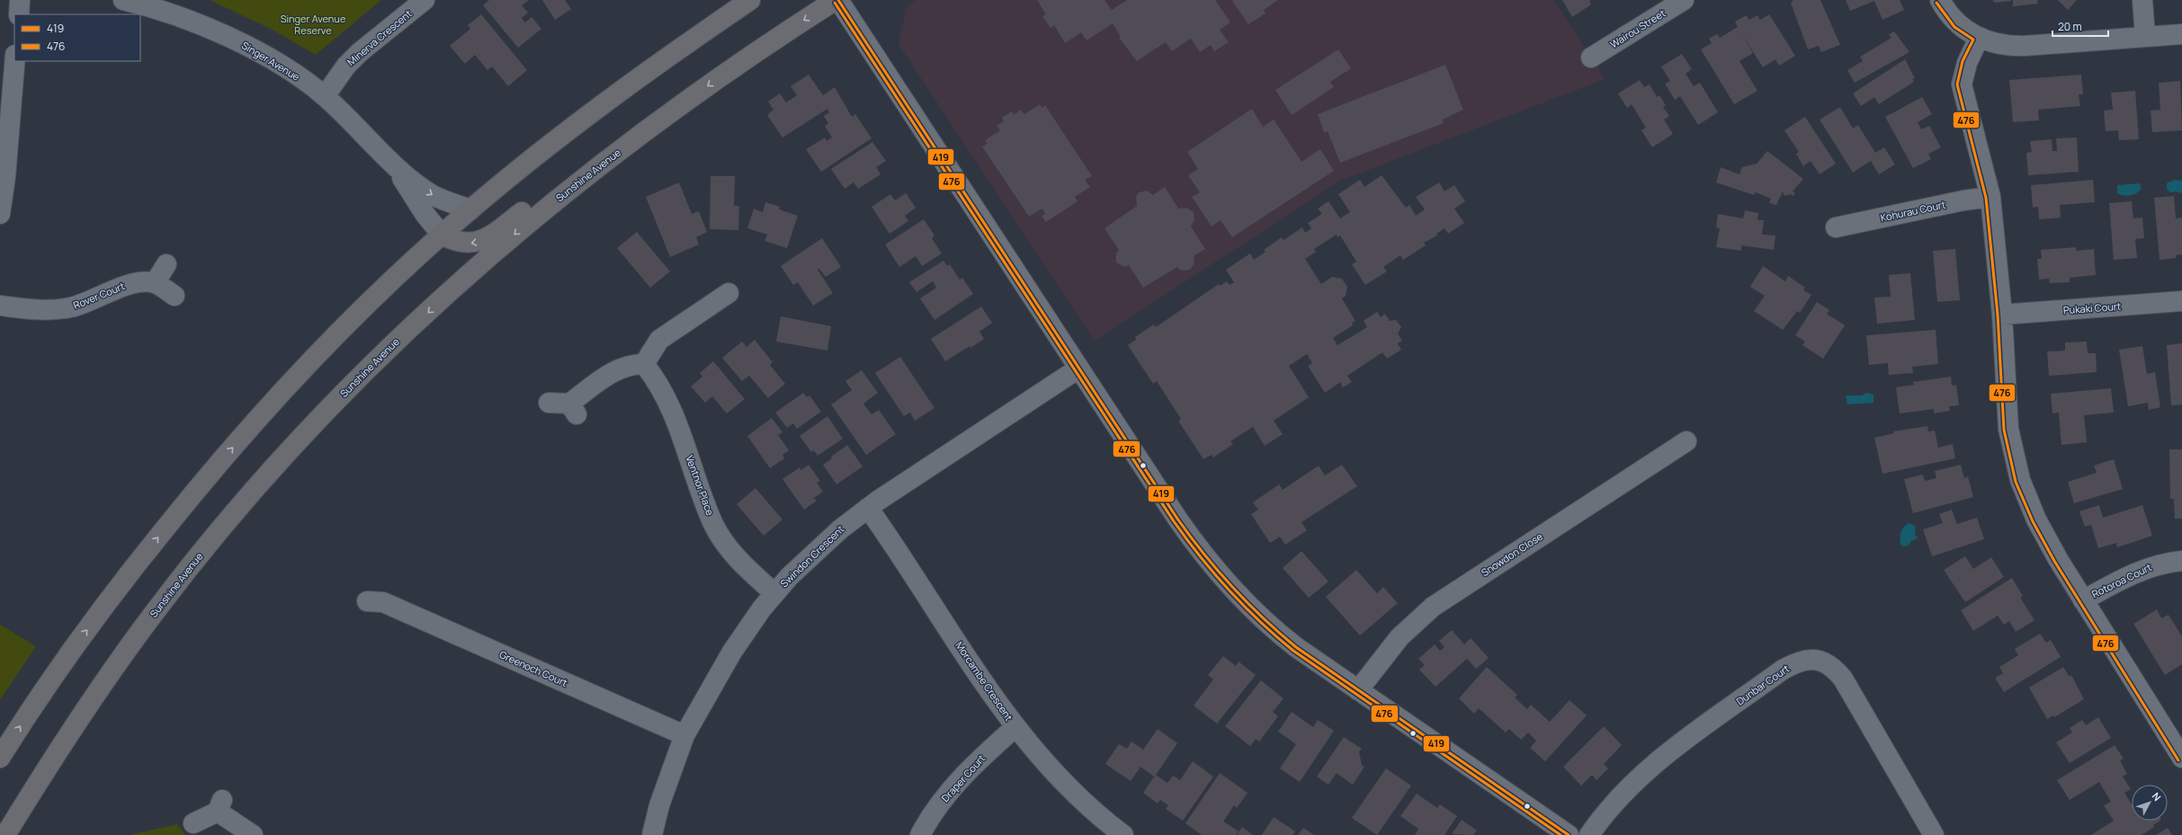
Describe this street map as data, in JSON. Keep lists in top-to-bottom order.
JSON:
{
  "streets": {
    "main road": ["Sunshine Avenue"],
    "street": [
      "Wairou Street",
      "Minerva Crescent",
      "Singer Avenue",
      "Kohurau Court",
      "Rover Court",
      "Pukaki Court",
      "Ventnor Place",
      "Snowdon Close",
      "Swindon Crescent",
      "Rotoroa Court",
      "Greenoch Court",
      "Morcambe Crescent",
      "Dunbar Court",
      "Draper Court"
    ]
  },
  "crossings": [
    ["Minerva Crescent", "Singer Avenue"],
    ["Ventnor Place", "Swindon Crescent"],
    ["Swindon Crescent", "Greenoch Court"],
    ["Swindon Crescent", "Morcambe Crescent"],
    ["Morcambe Crescent", "Draper Court"]
  ],
  "parks": ["Singer Avenue Reserve"],
  "lines": ["transit line 419", "transit line 476"],
  "legend": ["419", "476"],
  "scale_bar": "20 m",
  "north": "top right"
}
